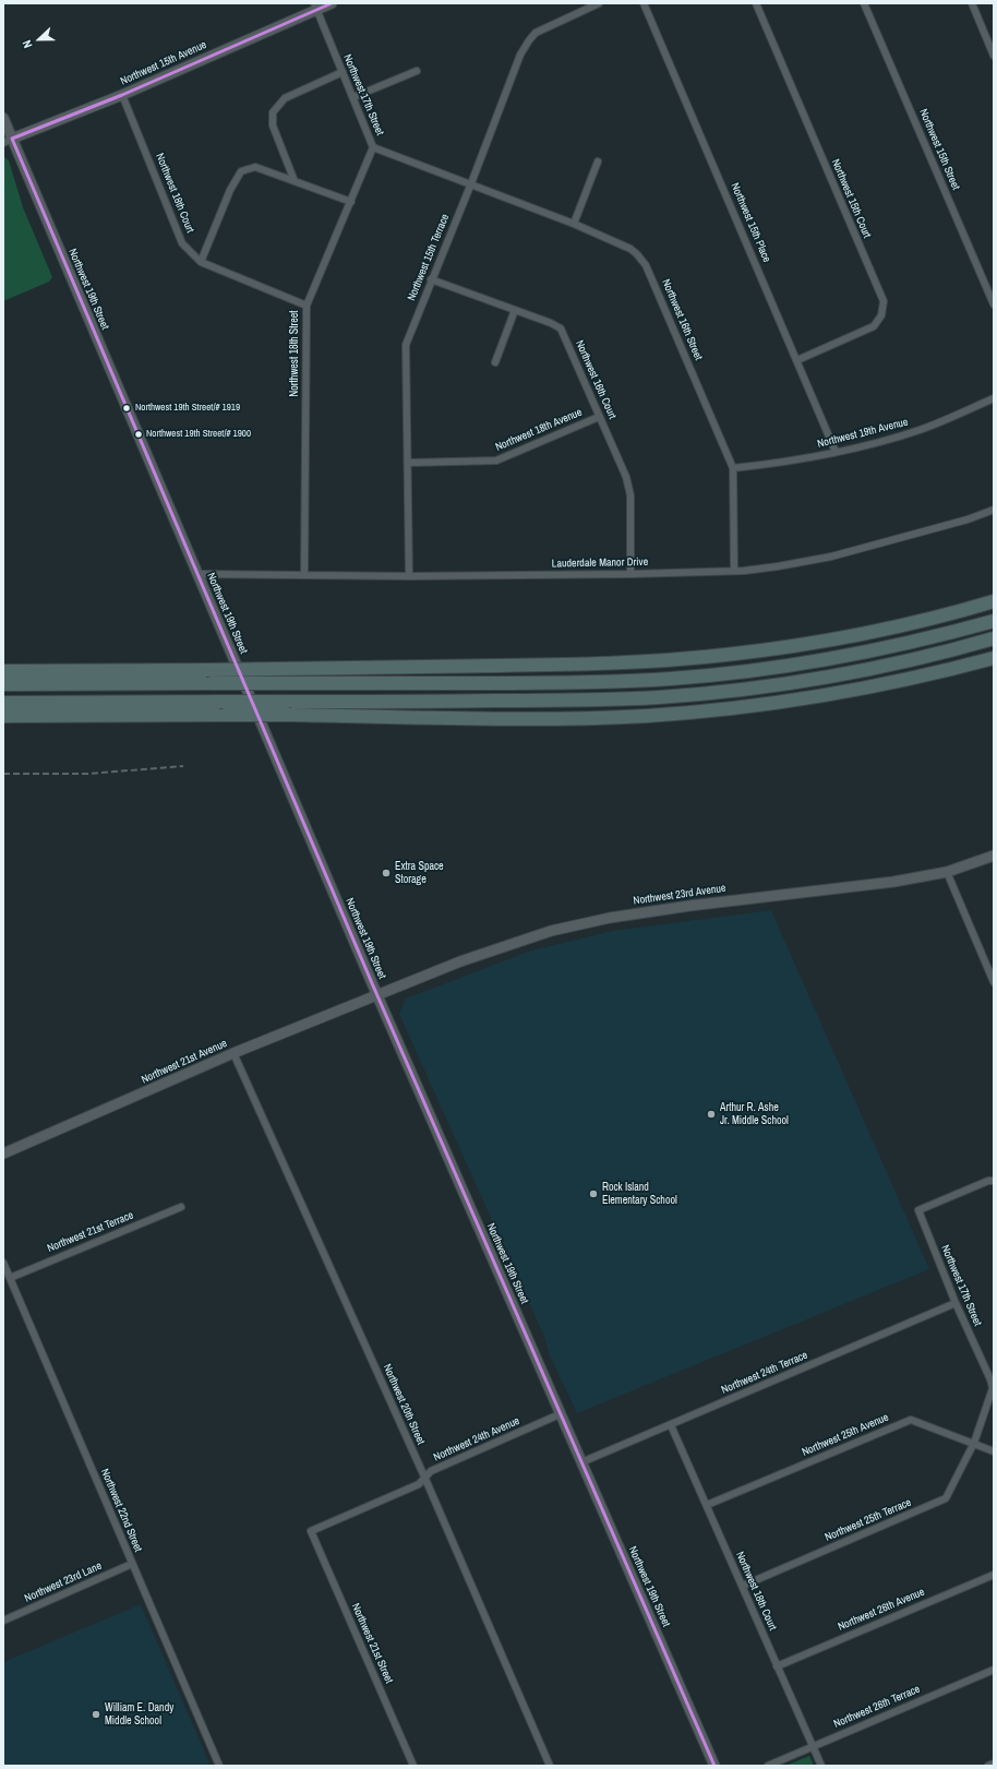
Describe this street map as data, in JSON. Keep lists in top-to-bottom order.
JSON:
{
  "streets": {
    "street": [
      "Northwest 15th Avenue",
      "Northwest 17th Street",
      "Northwest 15th Street",
      "Northwest 18th Court",
      "Northwest 15th Court",
      "Northwest 15th Place",
      "Northwest 15th Terrace",
      "Northwest 19th Street",
      "Northwest 16th Street",
      "Northwest 18th Street",
      "Northwest 16th Court",
      "Northwest 18th Avenue",
      "Northwest 19th Avenue",
      "Lauderdale Manor Drive",
      "Northwest 23rd Avenue",
      "Northwest 21st Avenue",
      "Northwest 21st Terrace",
      "Northwest 24th Terrace",
      "Northwest 20th Street",
      "Northwest 25th Avenue",
      "Northwest 24th Avenue",
      "Northwest 22nd Street",
      "Northwest 25th Terrace",
      "Northwest 23rd Lane",
      "Northwest 26th Avenue",
      "Northwest 21st Street",
      "Northwest 26th Terrace"
    ]
  },
  "crossings": [
    ["Northwest 15th Avenue", "Northwest 17th Street"],
    ["Northwest 15th Avenue", "Northwest 18th Court"],
    ["Northwest 15th Avenue", "Northwest 19th Street"],
    ["Northwest 17th Street", "Northwest 15th Terrace"],
    ["Northwest 17th Street", "Northwest 16th Street"],
    ["Northwest 17th Street", "Northwest 18th Street"],
    ["Northwest 17th Street", "Northwest 24th Terrace"],
    ["Northwest 17th Street", "Northwest 25th Avenue"],
    ["Northwest 17th Street", "Northwest 25th Terrace"],
    ["Northwest 18th Court", "Northwest 18th Street"],
    ["Northwest 18th Court", "Northwest 24th Terrace"],
    ["Northwest 18th Court", "Northwest 25th Avenue"],
    ["Northwest 18th Court", "Northwest 25th Terrace"],
    ["Northwest 18th Court", "Northwest 26th Avenue"],
    ["Northwest 18th Court", "Northwest 26th Terrace"],
    ["Northwest 15th Court", "Northwest 15th Place"],
    ["Northwest 15th Place", "Northwest 19th Avenue"],
    ["Northwest 15th Terrace", "Northwest 16th Street"],
    ["Northwest 15th Terrace", "Northwest 16th Court"],
    ["Northwest 15th Terrace", "Northwest 18th Avenue"],
    ["Northwest 15th Terrace", "Lauderdale Manor Drive"],
    ["Northwest 19th Street", "Lauderdale Manor Drive"],
    ["Northwest 19th Street", "Northwest 23rd Avenue"],
    ["Northwest 19th Street", "Northwest 21st Avenue"],
    ["Northwest 19th Street", "Northwest 24th Terrace"],
    ["Northwest 19th Street", "Northwest 24th Avenue"],
    ["Northwest 16th Street", "Northwest 19th Avenue"],
    ["Northwest 16th Street", "Lauderdale Manor Drive"],
    ["Northwest 18th Street", "Lauderdale Manor Drive"],
    ["Northwest 16th Court", "Northwest 18th Avenue"],
    ["Northwest 16th Court", "Lauderdale Manor Drive"],
    ["Northwest 23rd Avenue", "Northwest 21st Avenue"],
    ["Northwest 21st Avenue", "Northwest 20th Street"],
    ["Northwest 21st Terrace", "Northwest 22nd Street"],
    ["Northwest 20th Street", "Northwest 24th Avenue"],
    ["Northwest 25th Avenue", "Northwest 25th Terrace"],
    ["Northwest 24th Avenue", "Northwest 21st Street"],
    ["Northwest 22nd Street", "Northwest 23rd Lane"]
  ],
  "places": [
    "Northwest 19th Street/# 1919",
    "Northwest 19th Street/# 1900",
    "Extra Space Storage",
    "Arthur R. Ashe Jr. Middle School",
    "Rock Island Elementary School",
    "William E. Dandy Middle School"
  ],
  "north": "left"
}
